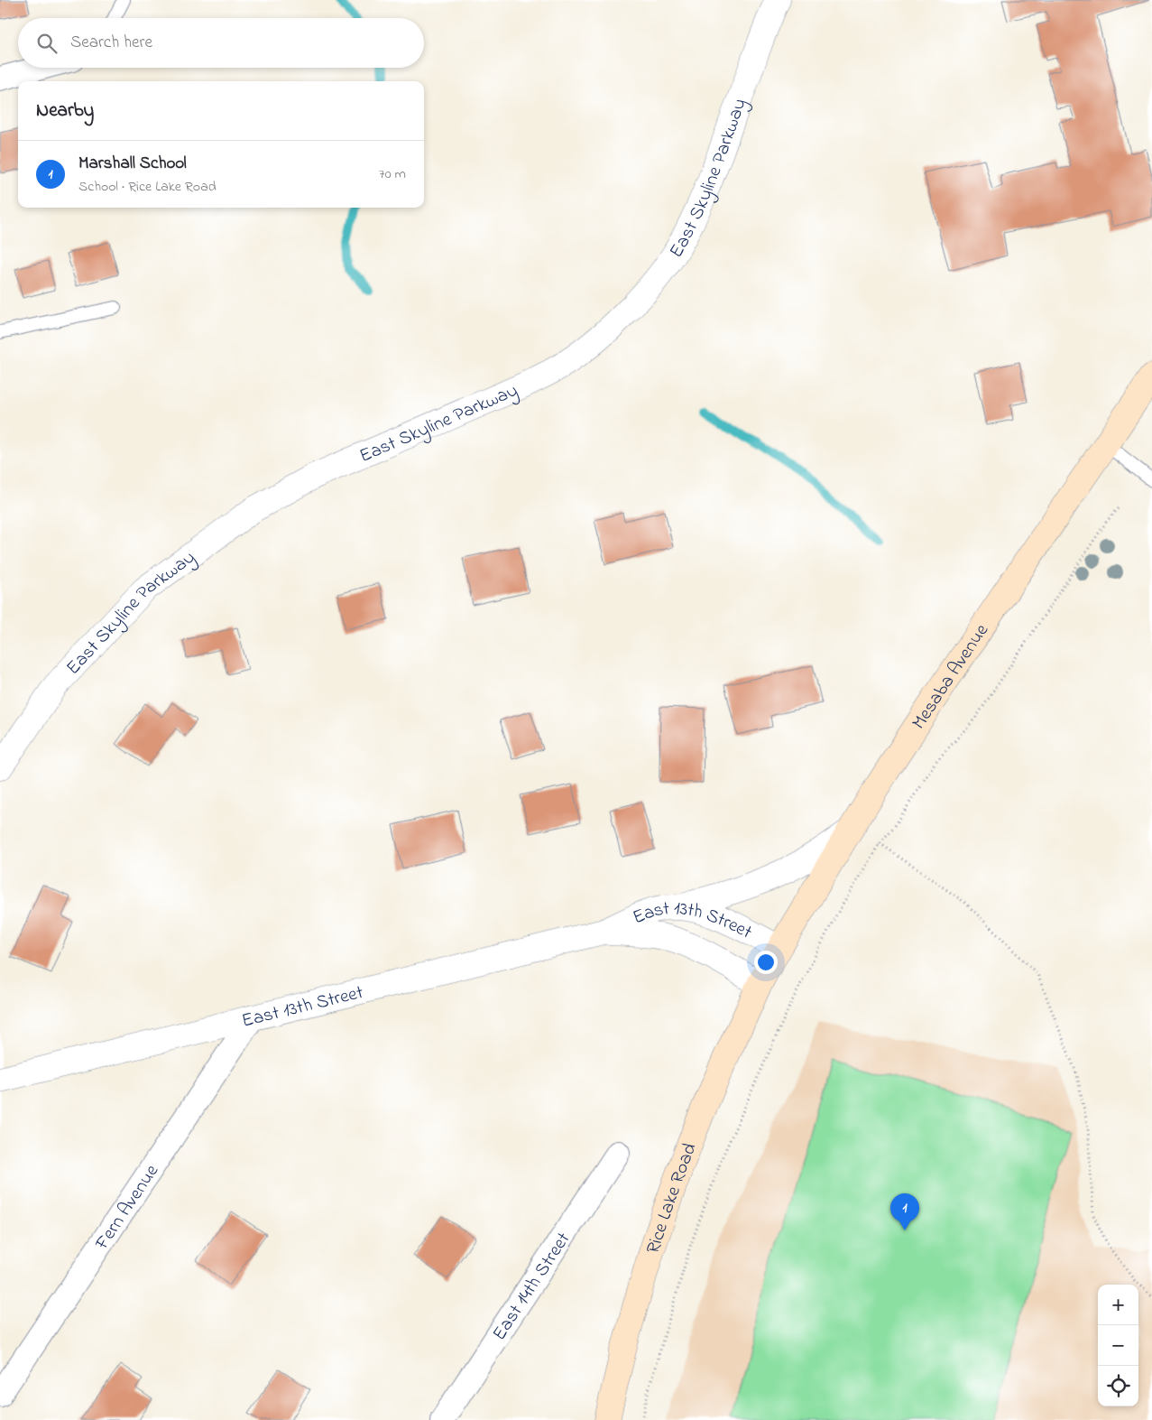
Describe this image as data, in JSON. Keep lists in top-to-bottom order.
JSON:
{
  "streets": {
    "main road": ["Mesaba Avenue", "Rice Lake Road"],
    "street": [
      "East Skyline Parkway",
      "East 13th Street",
      "Fern Avenue",
      "East 14th Street"
    ]
  },
  "crossings": [
    ["Mesaba Avenue", "East 13th Street"],
    ["Mesaba Avenue", "Rice Lake Road"],
    ["East 13th Street", "Rice Lake Road"],
    ["East 13th Street", "Fern Avenue"]
  ],
  "page": {
    "search": "Search here",
    "heading": "Nearby",
    "list": [
      {
        "mark": "1",
        "name": "Marshall School",
        "note": "School · Rice Lake Road",
        "value": "70 m"
      }
    ],
    "pins": "1",
    "map_buttons": ["+", "−"]
  }
}
